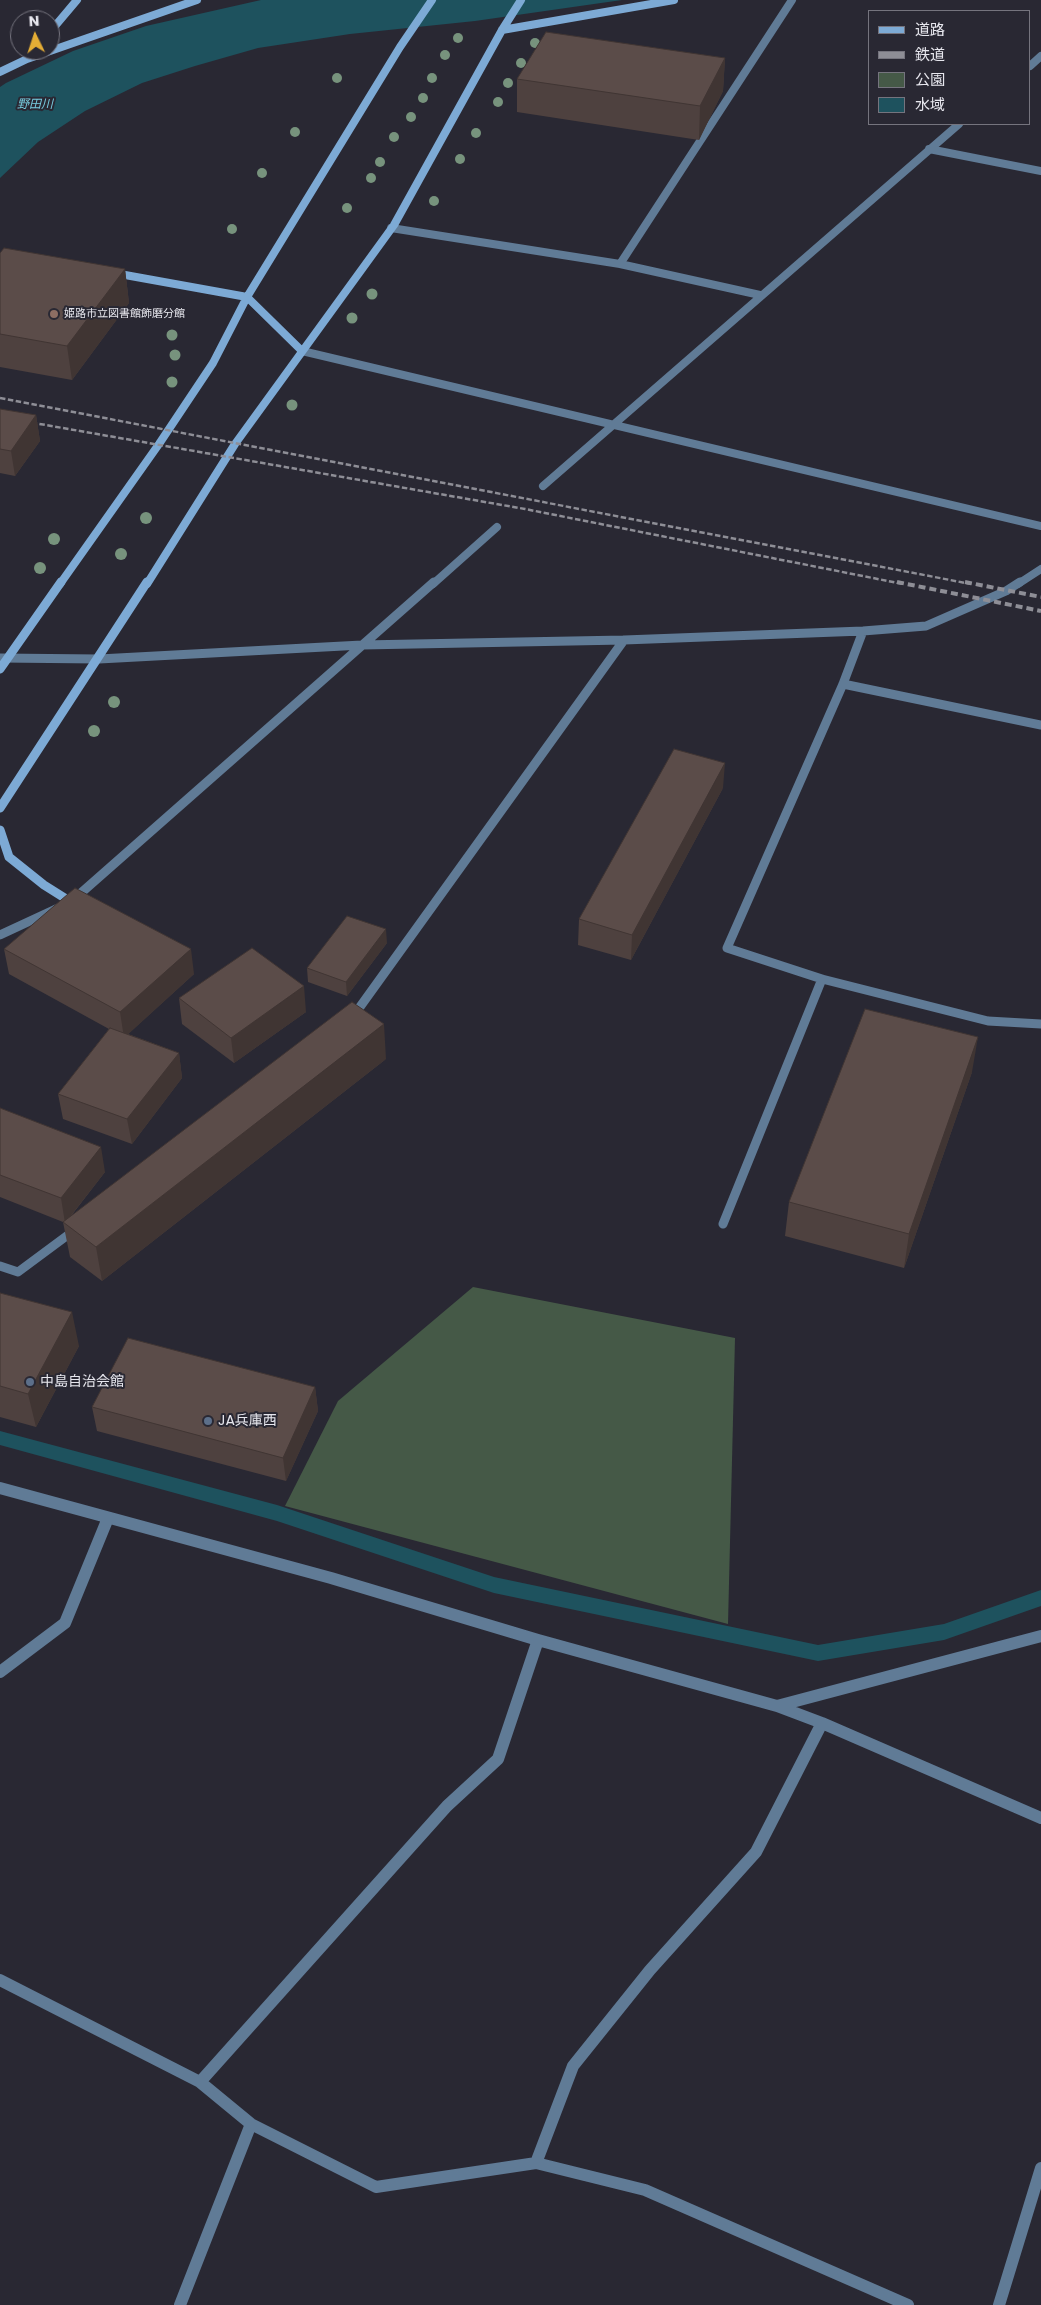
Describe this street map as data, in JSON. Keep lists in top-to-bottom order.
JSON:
{
  "water": ["野田川"],
  "places": ["姫路市立図書館飾磨分館", "中島自治会館", "JA兵庫西"],
  "legend": [
    "道路",
    "鉄道",
    "公園",
    "水域"
  ],
  "north": "top"
}
